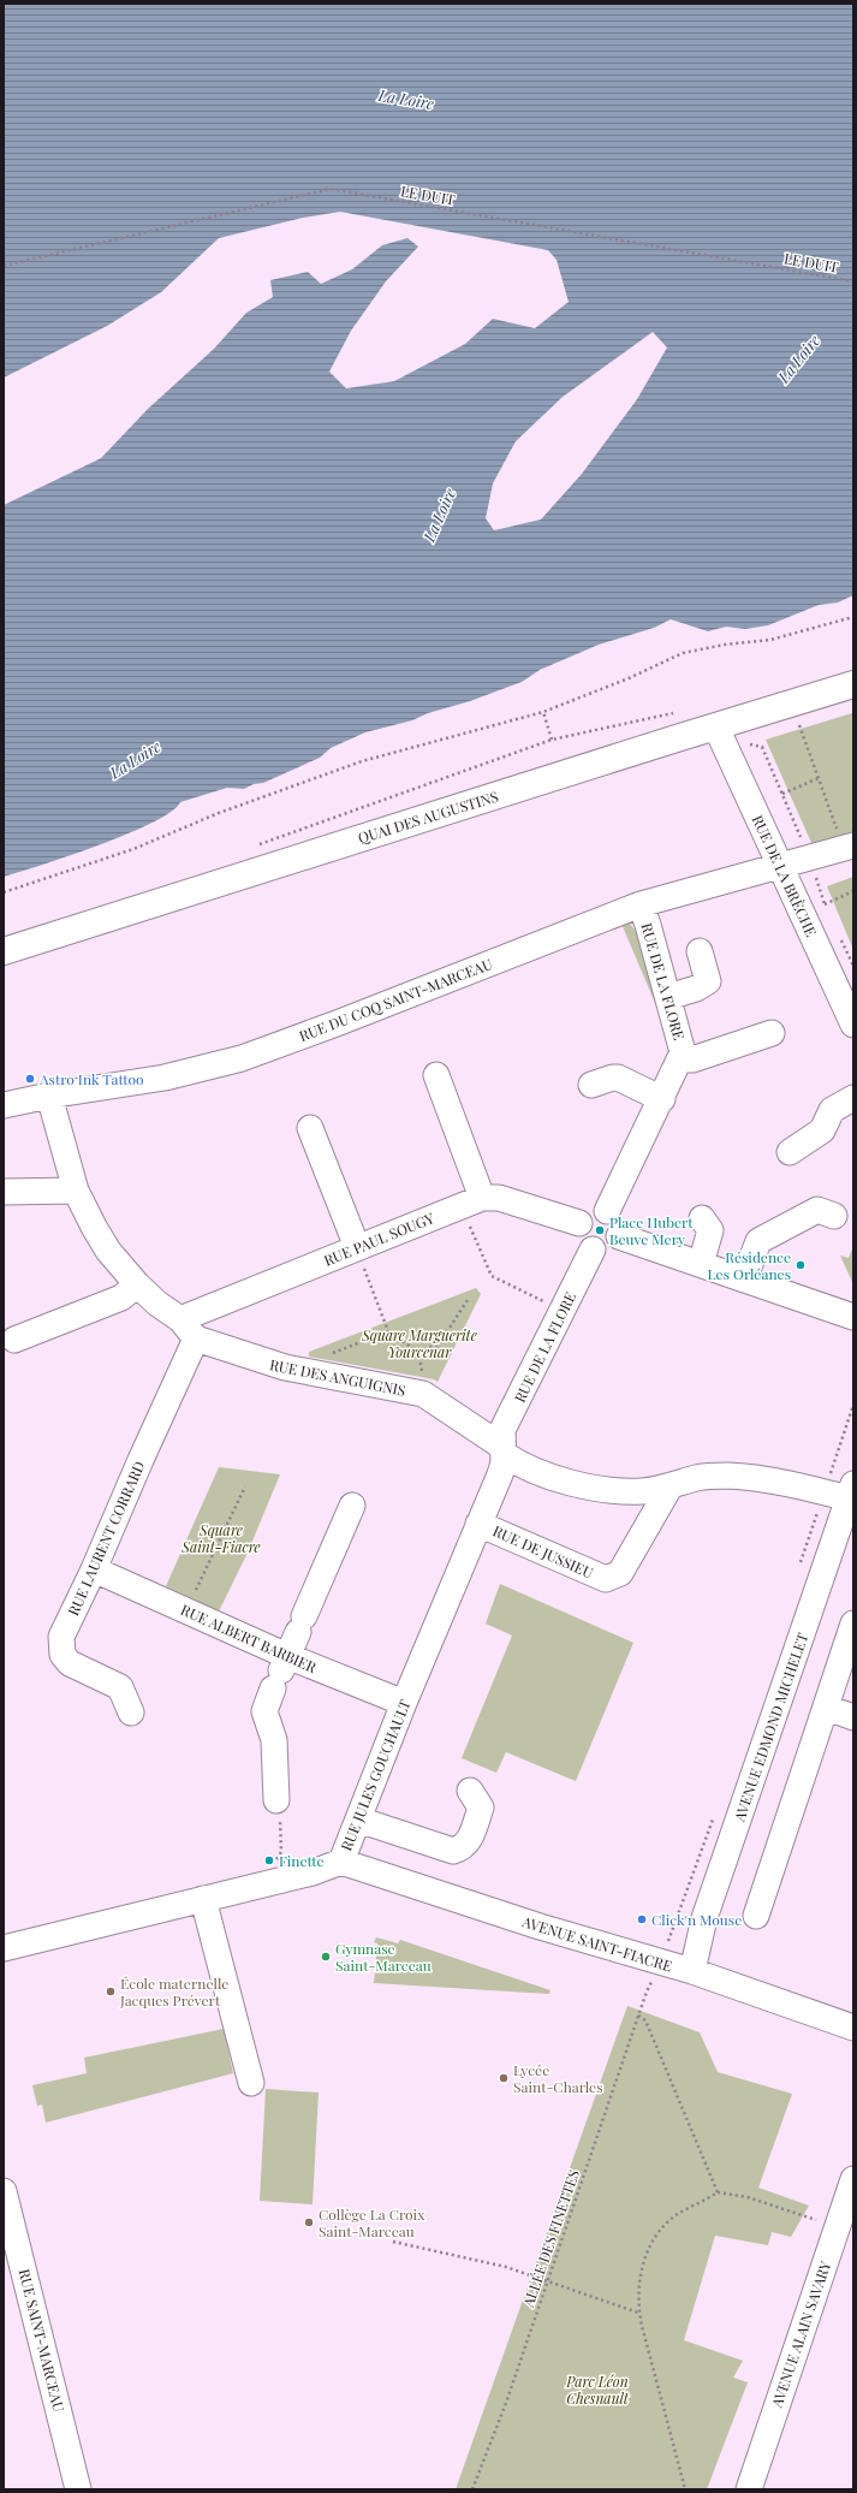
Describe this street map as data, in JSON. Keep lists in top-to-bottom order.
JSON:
{
  "streets": {
    "main road": ["QUAI DES AUGUSTINS"],
    "street": [
      "RUE DE LA BRÈCHE",
      "RUE DE LA FLORE",
      "RUE DU COQ SAINT-MARCEAU",
      "RUE PAUL SOUGY",
      "RUE DES ANGUIGNIS",
      "RUE LAURENT CORRARD",
      "RUE DE JUSSIEU",
      "RUE ALBERT BARBIER",
      "AVENUE EDMOND MICHELET",
      "RUE JULES GOUCHAULT",
      "AVENUE SAINT-FIACRE",
      "AVENUE ALAIN SAVARY",
      "RUE SAINT-MARCEAU"
    ],
    "path": ["LE DUIT", "ALLÉE DES FINETTES"]
  },
  "crossings": [
    ["QUAI DES AUGUSTINS", "RUE DE LA BRÈCHE"],
    ["RUE DE LA BRÈCHE", "RUE DU COQ SAINT-MARCEAU"],
    ["RUE DE LA FLORE", "RUE DU COQ SAINT-MARCEAU"],
    ["RUE DE LA FLORE", "RUE PAUL SOUGY"],
    ["RUE DE LA FLORE", "RUE DES ANGUIGNIS"],
    ["RUE DE LA FLORE", "RUE JULES GOUCHAULT"],
    ["RUE DU COQ SAINT-MARCEAU", "RUE DES ANGUIGNIS"],
    ["RUE PAUL SOUGY", "RUE DES ANGUIGNIS"],
    ["RUE DES ANGUIGNIS", "RUE LAURENT CORRARD"],
    ["RUE DES ANGUIGNIS", "RUE DE JUSSIEU"],
    ["RUE DES ANGUIGNIS", "AVENUE EDMOND MICHELET"],
    ["RUE DES ANGUIGNIS", "RUE JULES GOUCHAULT"],
    ["RUE LAURENT CORRARD", "RUE ALBERT BARBIER"],
    ["RUE DE JUSSIEU", "RUE JULES GOUCHAULT"],
    ["RUE ALBERT BARBIER", "RUE JULES GOUCHAULT"],
    ["AVENUE EDMOND MICHELET", "AVENUE SAINT-FIACRE"],
    ["RUE JULES GOUCHAULT", "AVENUE SAINT-FIACRE"]
  ],
  "water": ["La Loire"],
  "parks": ["Square Marguerite Yourcenar", "Square Saint-Fiacre", "Parc Léon Chesnault"],
  "places": [
    "Astro Ink Tattoo",
    "Place Hubert Beuve Mery",
    "Résidence Les Orléanes",
    "Finette",
    "Click'n Mouse",
    "Gymnase Saint-Marceau",
    "École maternelle Jacques Prévert",
    "Lycée Saint-Charles",
    "Collège La Croix Saint-Marceau"
  ]
}
